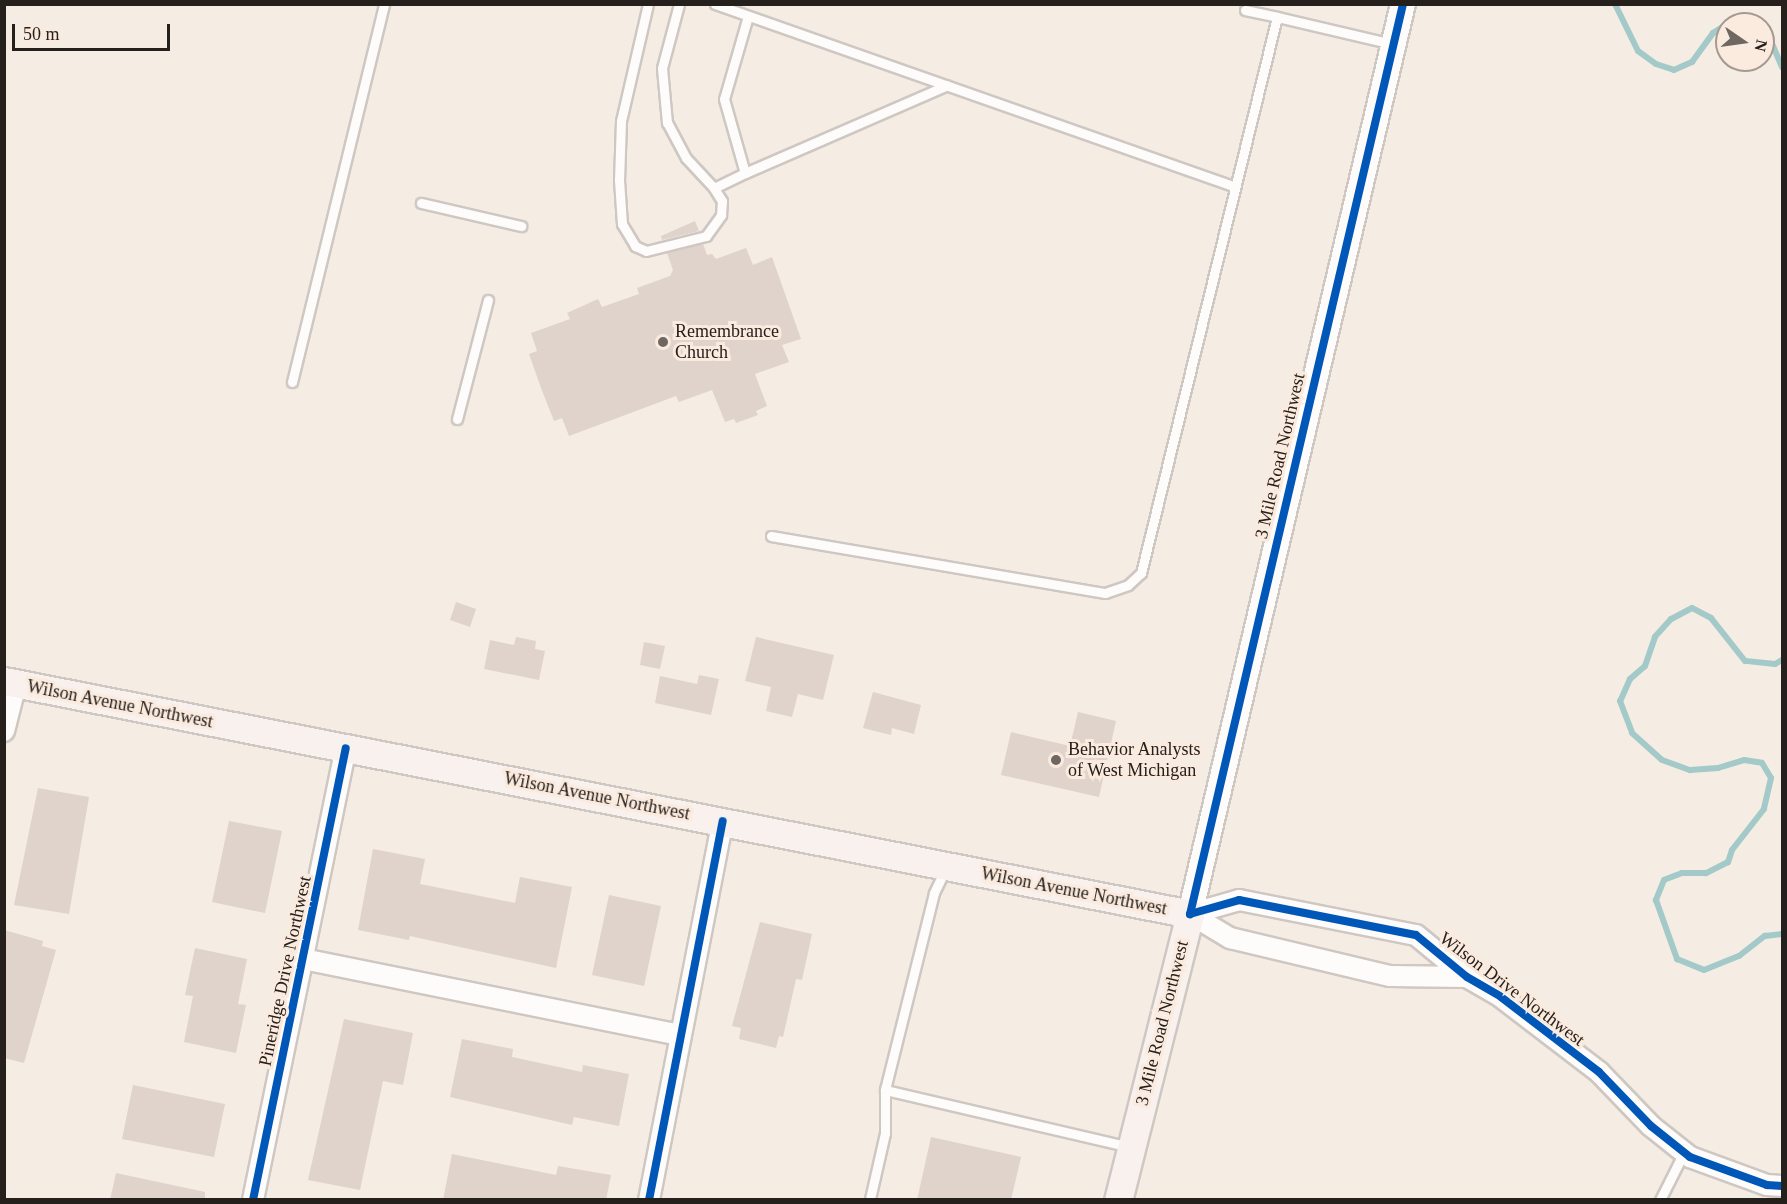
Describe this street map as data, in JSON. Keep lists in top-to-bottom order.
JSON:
{
  "streets": {
    "main road": ["3 Mile Road Northwest", "Wilson Avenue Northwest"],
    "street": ["Pineridge Drive Northwest", "Wilson Drive Northwest"]
  },
  "crossings": [
    ["3 Mile Road Northwest", "Wilson Avenue Northwest"],
    ["3 Mile Road Northwest", "Wilson Drive Northwest"],
    ["Wilson Avenue Northwest", "Pineridge Drive Northwest"],
    ["Wilson Avenue Northwest", "Wilson Drive Northwest"]
  ],
  "places": ["Remembrance Church", "Behavior Analysts of West Michigan"],
  "scale_bar": "50 m",
  "north": "right"
}
